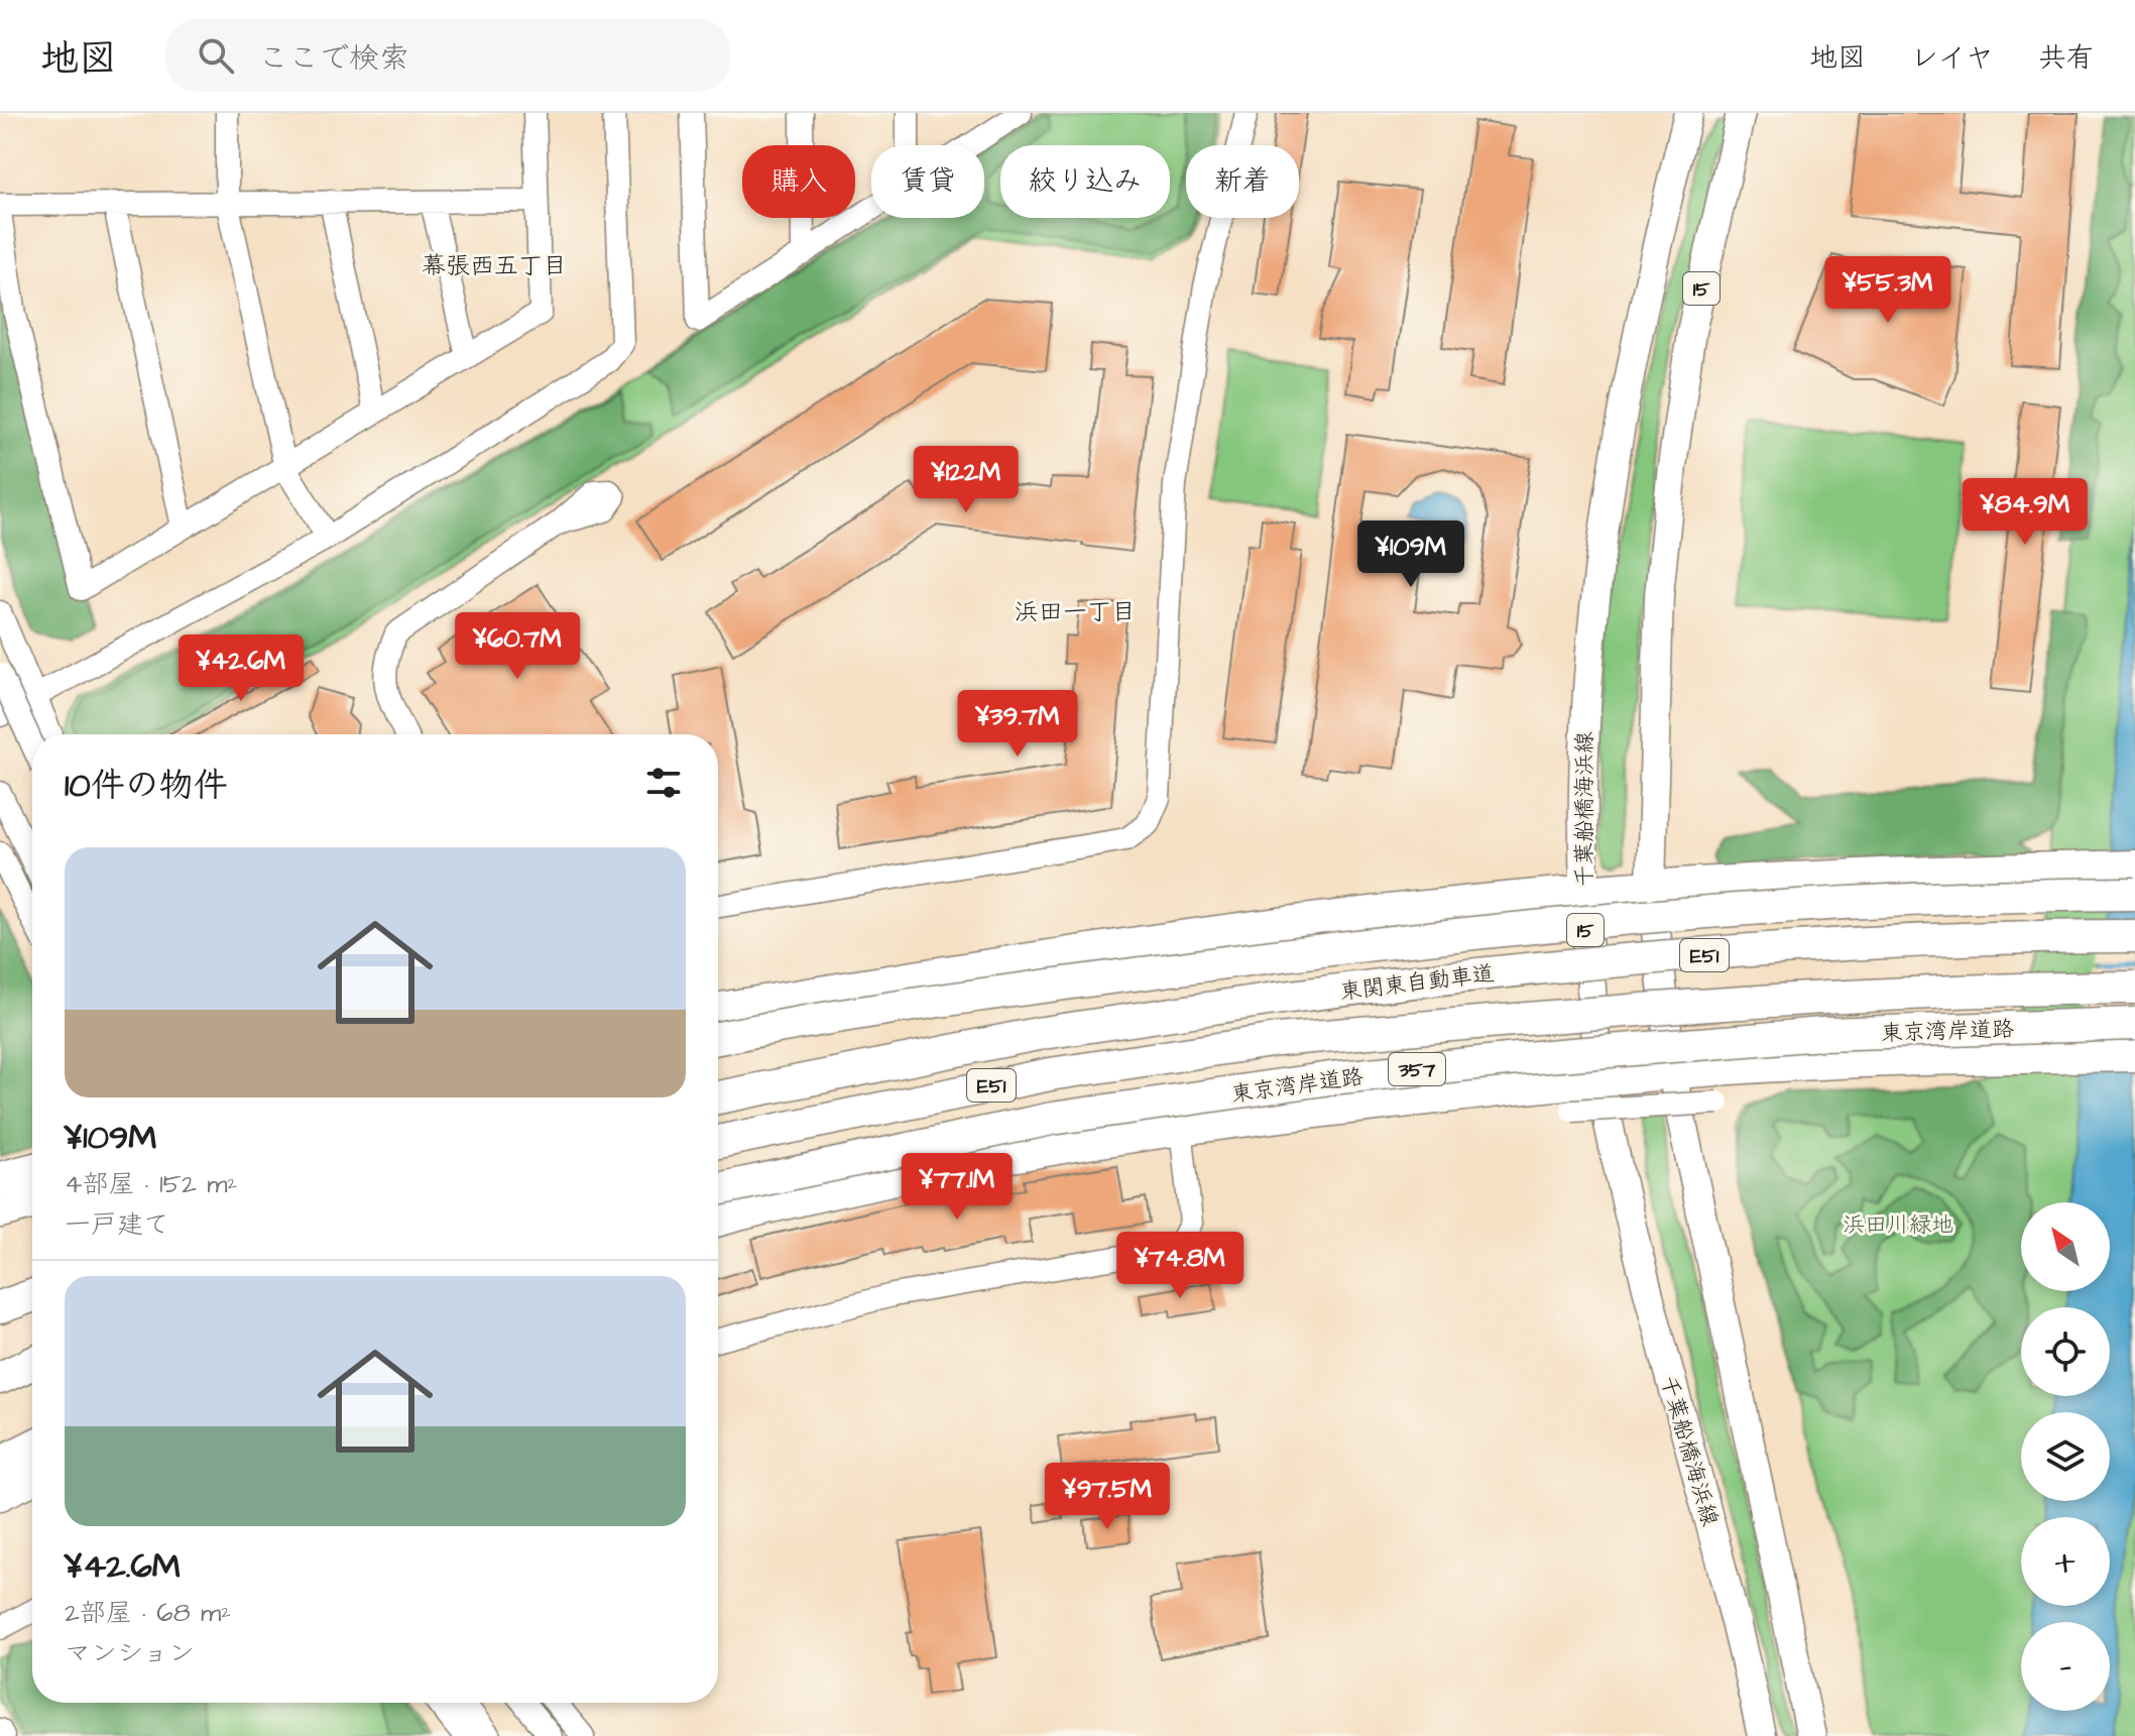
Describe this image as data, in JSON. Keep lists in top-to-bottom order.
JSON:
{
  "streets": {
    "highway": [
      "E51",
      "東関東自動車道",
      "東京湾岸道路",
      "357"
    ],
    "main road": ["15", "千葉船橋海浜線"]
  },
  "crossings": [
    ["15", "357"],
    ["千葉船橋海浜線", "357"]
  ],
  "districts": ["幕張西五丁目", "浜田一丁目"],
  "parks": ["浜田川緑地"],
  "north": "top left",
  "page": {
    "header": "地図",
    "search": "ここで検索",
    "nav": ["地図", "レイヤ", "共有"],
    "chip": [
      "購入",
      "賃貸",
      "絞り込み",
      "新着"
    ],
    "price": [
      "¥55.3M",
      "¥122M",
      "¥84.9M",
      "¥109M",
      "¥60.7M",
      "¥42.6M",
      "¥39.7M",
      "¥77.1M",
      "¥74.8M",
      "¥97.5M"
    ],
    "heading": "10件の物件",
    "list": [
      {
        "name": "¥109M",
        "note": "4部屋 · 152 m² · 一戸建て"
      },
      {
        "name": "¥42.6M",
        "note": "2部屋 · 68 m² · マンション"
      }
    ],
    "map_buttons": ["+", "−"]
  }
}
